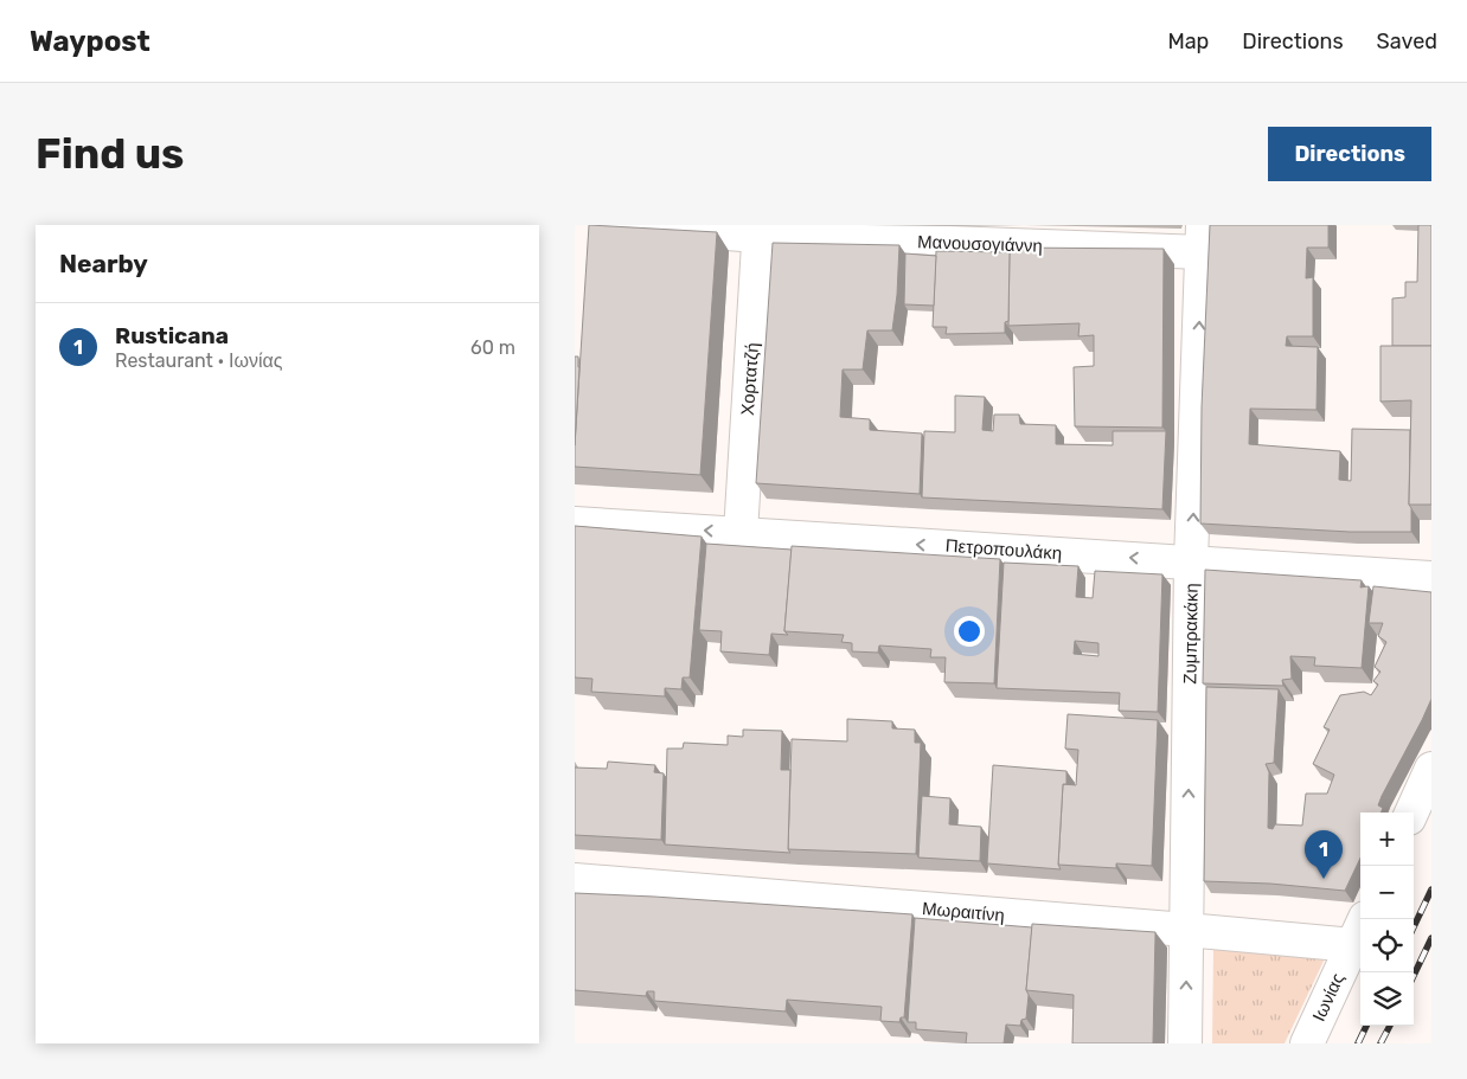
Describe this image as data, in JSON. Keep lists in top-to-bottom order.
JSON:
{
  "streets": {
    "street": [
      "Μανουσογιάννη",
      "Χορτατζή",
      "Πετροπουλάκη",
      "Ζυμπρακάκη",
      "Μωραιτίνη",
      "Ιωνίας"
    ]
  },
  "crossings": [
    ["Μανουσογιάννη", "Χορτατζή"],
    ["Μανουσογιάννη", "Ζυμπρακάκη"],
    ["Χορτατζή", "Πετροπουλάκη"],
    ["Πετροπουλάκη", "Ζυμπρακάκη"],
    ["Ζυμπρακάκη", "Μωραιτίνη"],
    ["Μωραιτίνη", "Ιωνίας"]
  ],
  "one_way": ["Πετροπουλάκη", "Ζυμπρακάκη"],
  "page": {
    "header": "Waypost",
    "nav": ["Map", "Directions", "Saved"],
    "buttons": "Directions",
    "title": "Find us",
    "heading": "Nearby",
    "list": [
      {
        "mark": "1",
        "name": "Rusticana",
        "note": "Restaurant · Ιωνίας",
        "value": "60 m"
      }
    ],
    "map_buttons": ["+", "−"],
    "pins": "1"
  }
}
